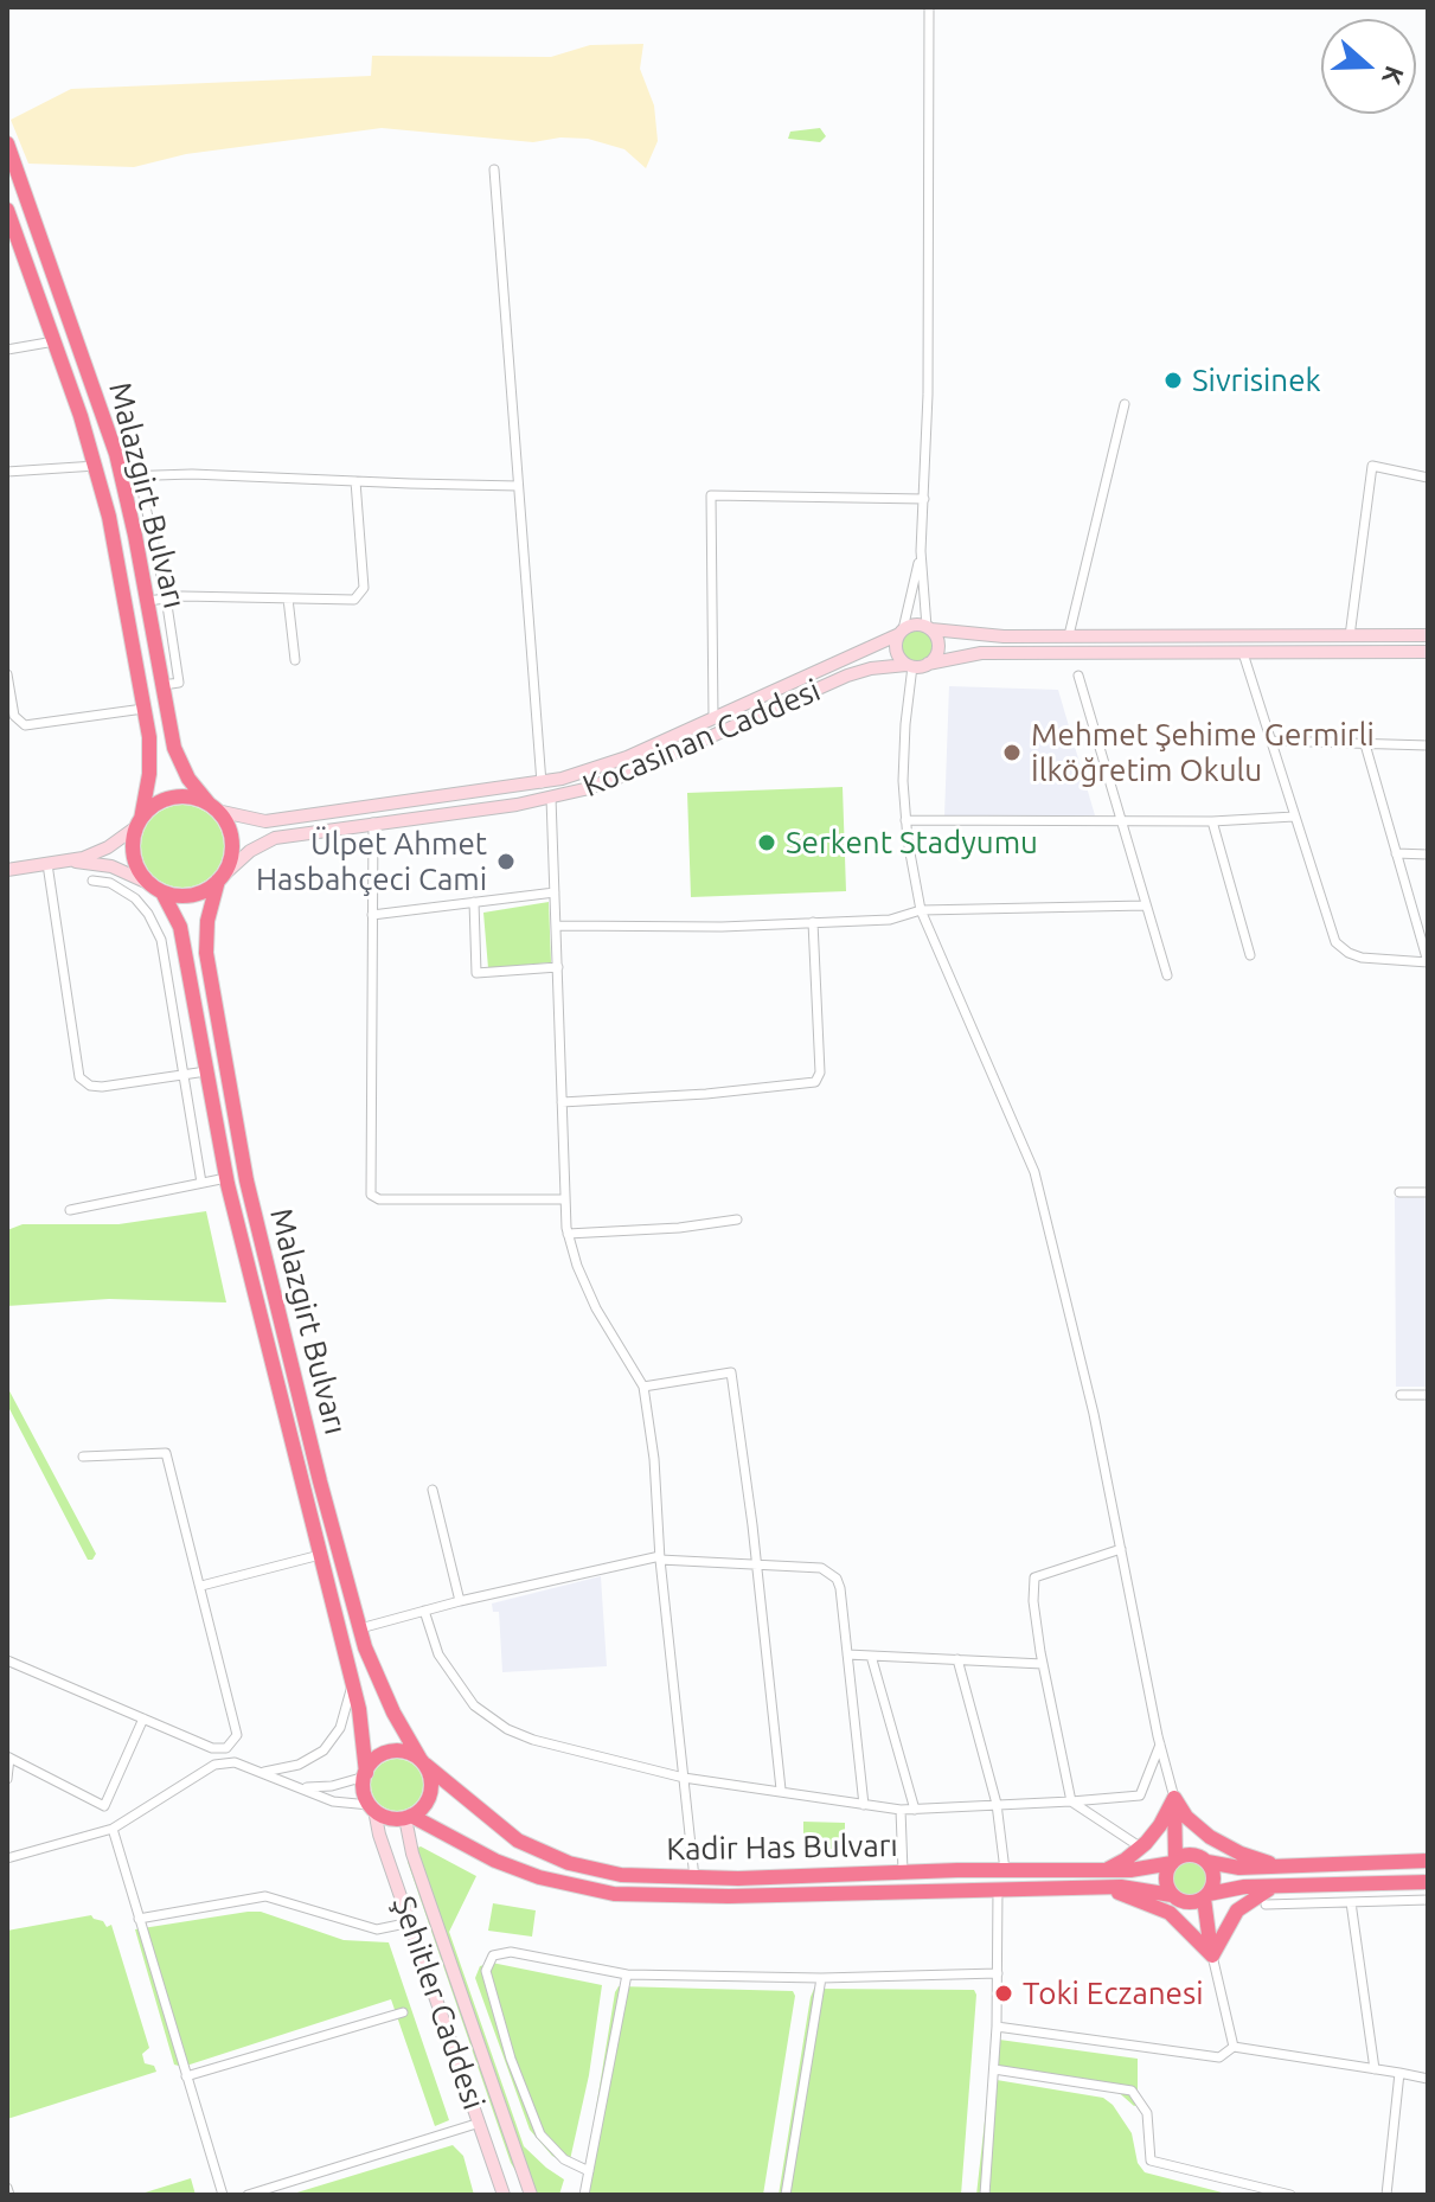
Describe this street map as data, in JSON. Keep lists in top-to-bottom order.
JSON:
{
  "streets": {
    "highway": ["Malazgirt Bulvarı", "Kadir Has Bulvarı"],
    "main road": ["Kocasinan Caddesi", "Şehitler Caddesi"]
  },
  "crossings": [
    ["Malazgirt Bulvarı", "Kocasinan Caddesi"],
    ["Malazgirt Bulvarı", "Kadir Has Bulvarı"],
    ["Malazgirt Bulvarı", "Şehitler Caddesi"],
    ["Kadir Has Bulvarı", "Şehitler Caddesi"]
  ],
  "places": [
    "Sivrisinek",
    "Mehmet Şehime Germirli İlköğretim Okulu",
    "Serkent Stadyumu",
    "Ülpet Ahmet Hasbahçeci Cami",
    "Toki Eczanesi"
  ],
  "north": "right"
}
